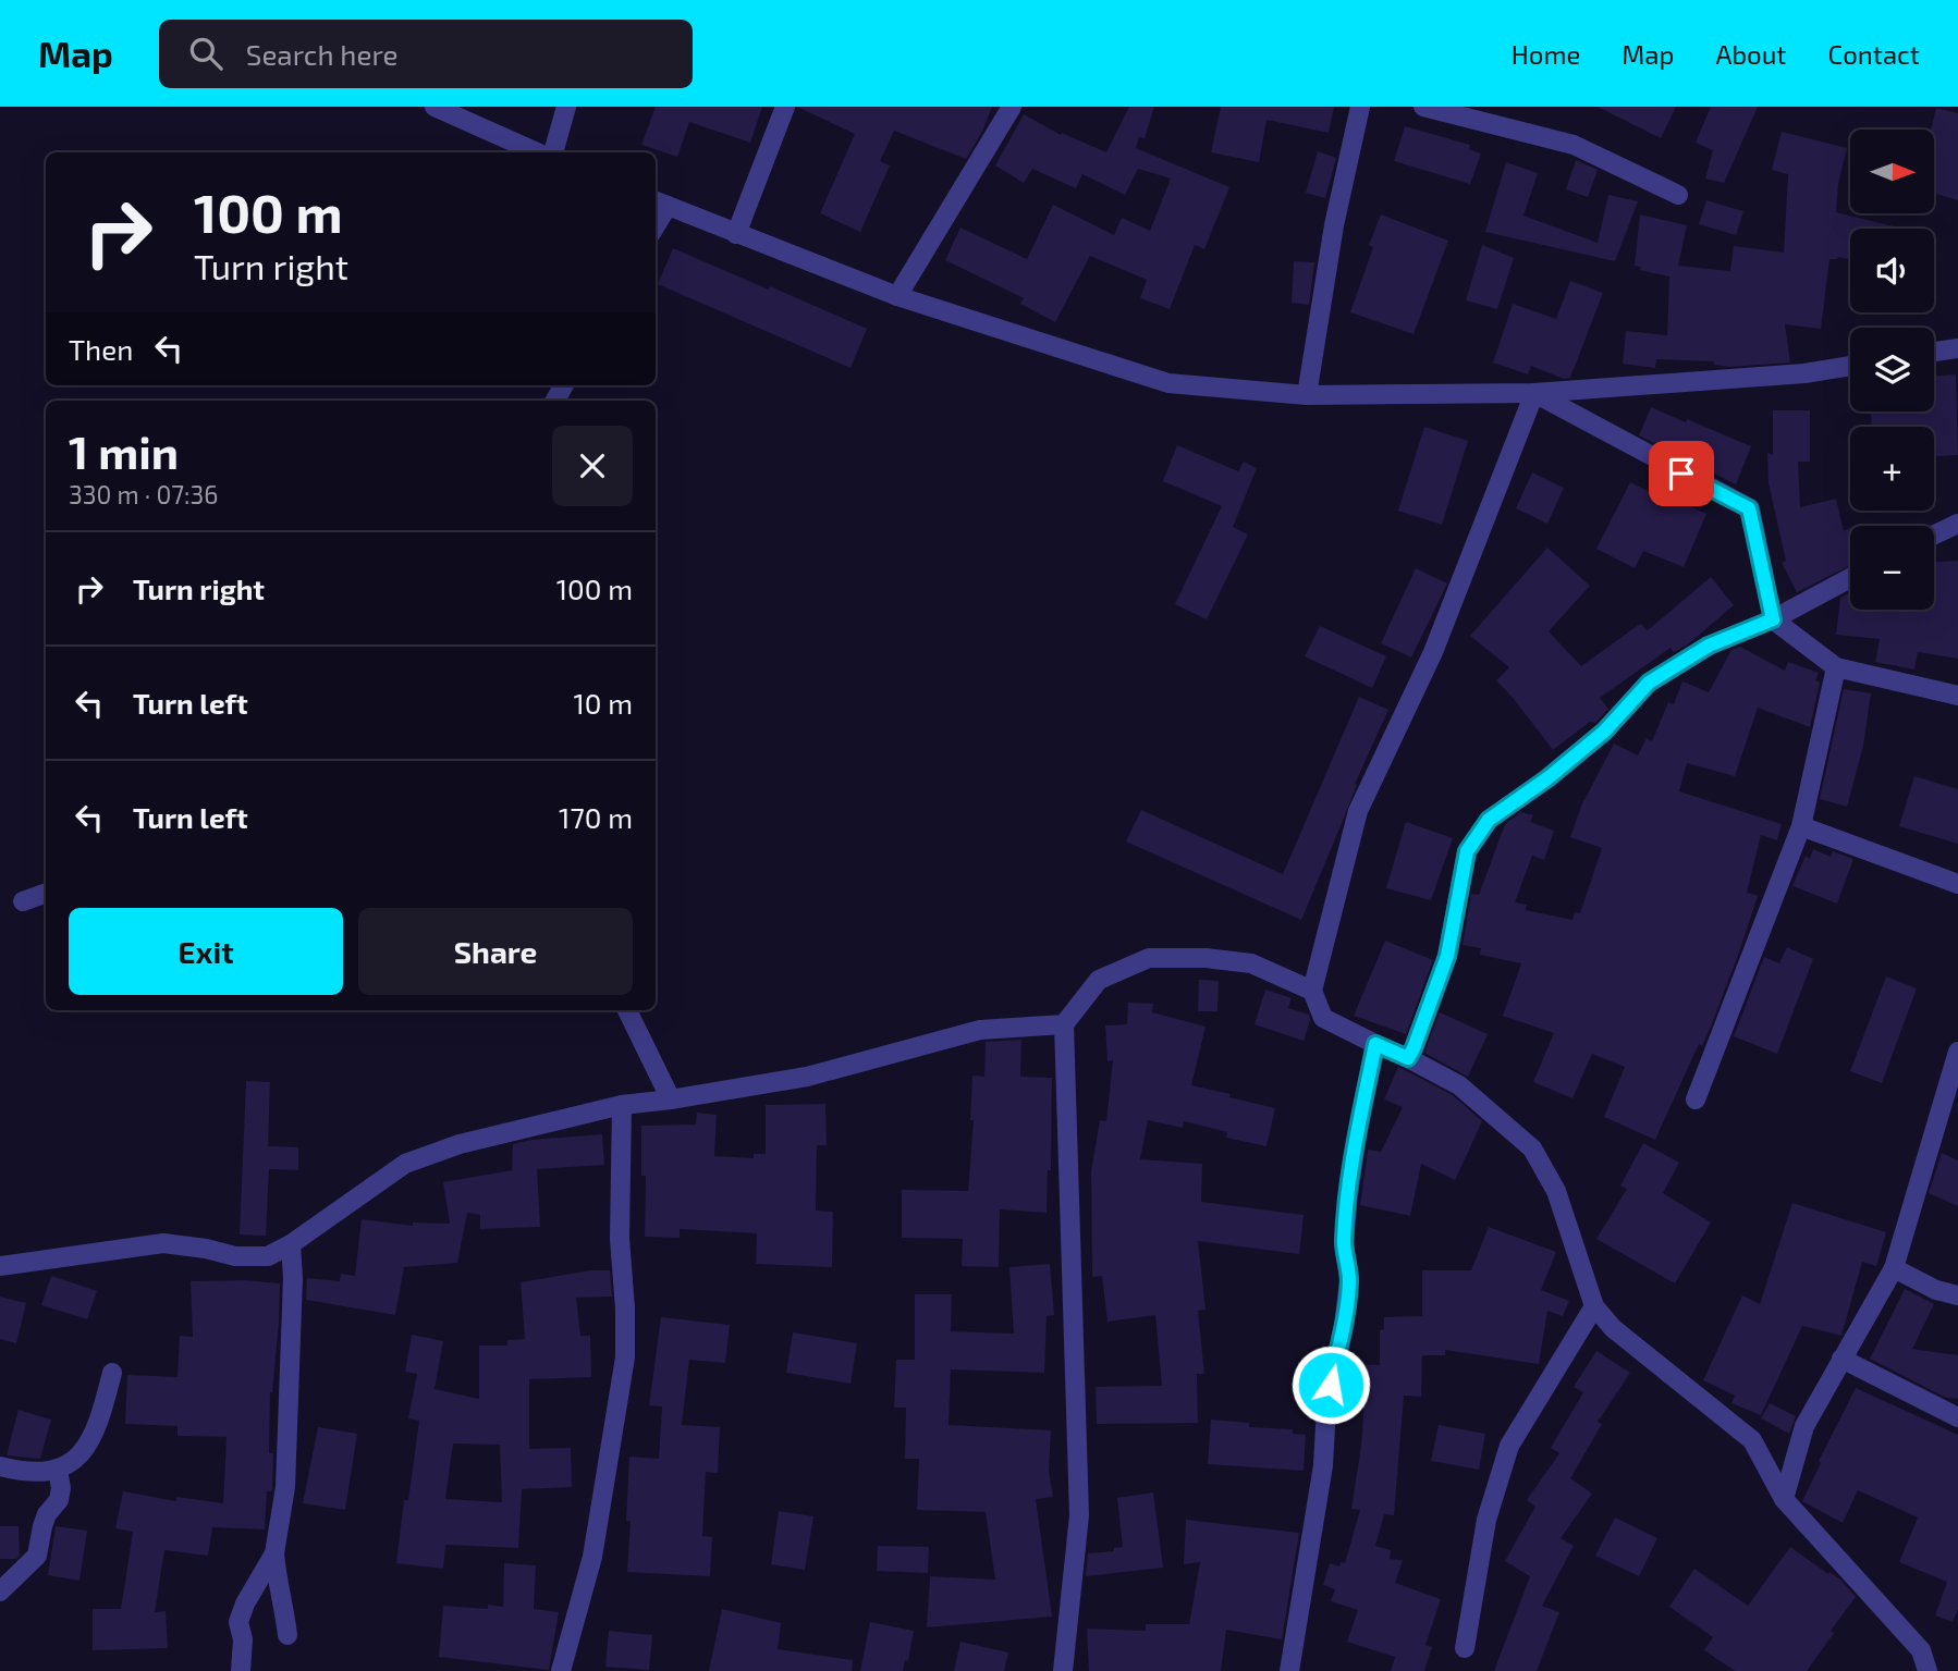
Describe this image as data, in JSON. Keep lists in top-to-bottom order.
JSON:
{
  "north": "right",
  "page": {
    "header": "Map",
    "search": "Search here",
    "nav": [
      "Home",
      "Map",
      "About",
      "Contact"
    ],
    "map_buttons": ["+", "−"],
    "turn": ["100 m", "Turn right"],
    "then": "Then",
    "heading": ["1 min", "330 m · 07:36"],
    "list": [
      {
        "name": "Turn right",
        "value": "100 m"
      },
      {
        "name": "Turn left",
        "value": "10 m"
      },
      {
        "name": "Turn left",
        "value": "170 m"
      }
    ],
    "buttons": ["Exit", "Share"]
  }
}
